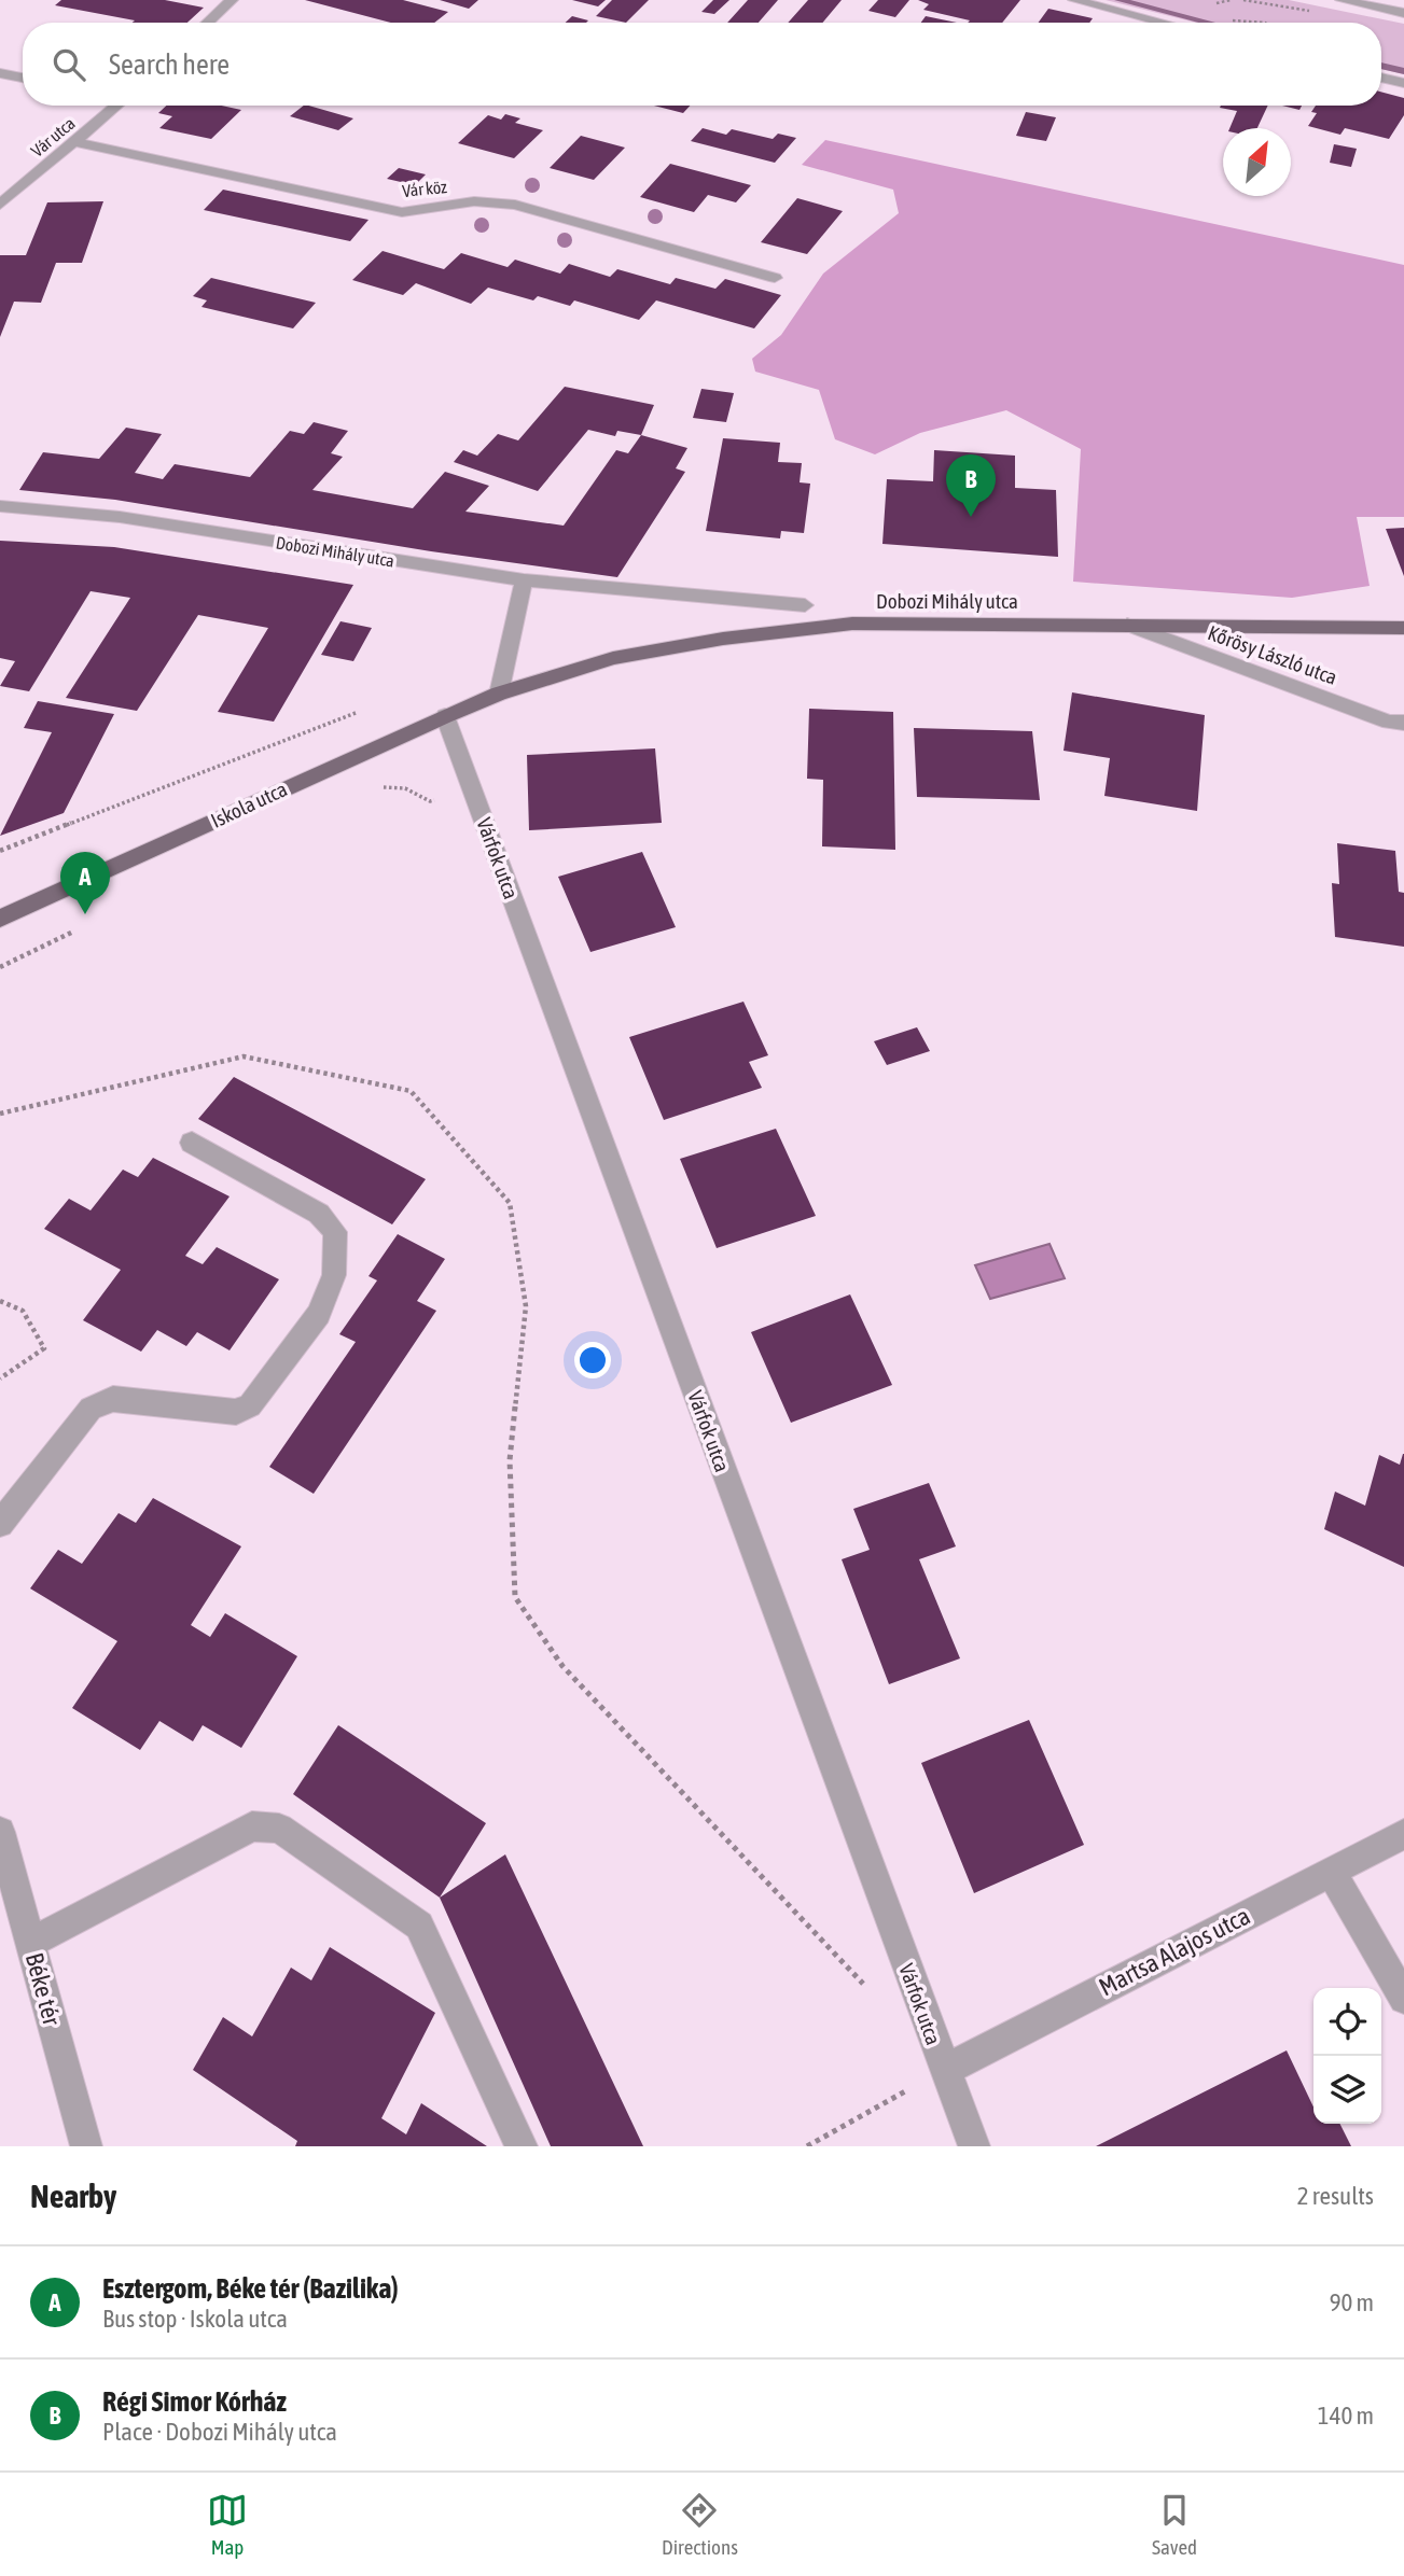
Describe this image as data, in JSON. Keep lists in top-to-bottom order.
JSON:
{
  "streets": {
    "main road": ["Dobozi Mihály utca", "Iskola utca"],
    "street": [
      "Vár utca",
      "Vár köz",
      "Kőrösy László utca",
      "Várfok utca",
      "Martsa Alajos utca",
      "Béke tér"
    ]
  },
  "crossings": [
    ["Vár utca", "Vár köz"],
    ["Dobozi Mihály utca", "Kőrösy László utca"],
    ["Dobozi Mihály utca", "Iskola utca"],
    ["Iskola utca", "Várfok utca"],
    ["Várfok utca", "Martsa Alajos utca"]
  ],
  "north": "top right",
  "page": {
    "search": "Search here",
    "pins": ["B", "A"],
    "heading": ["Nearby", "2 results"],
    "list": [
      {
        "mark": "A",
        "name": "Esztergom, Béke tér (Bazilika)",
        "note": "Bus stop · Iskola utca",
        "value": "90 m"
      },
      {
        "mark": "B",
        "name": "Régi Simor Kórház",
        "note": "Place · Dobozi Mihály utca",
        "value": "140 m"
      }
    ],
    "nav": ["Map", "Directions", "Saved"]
  }
}
